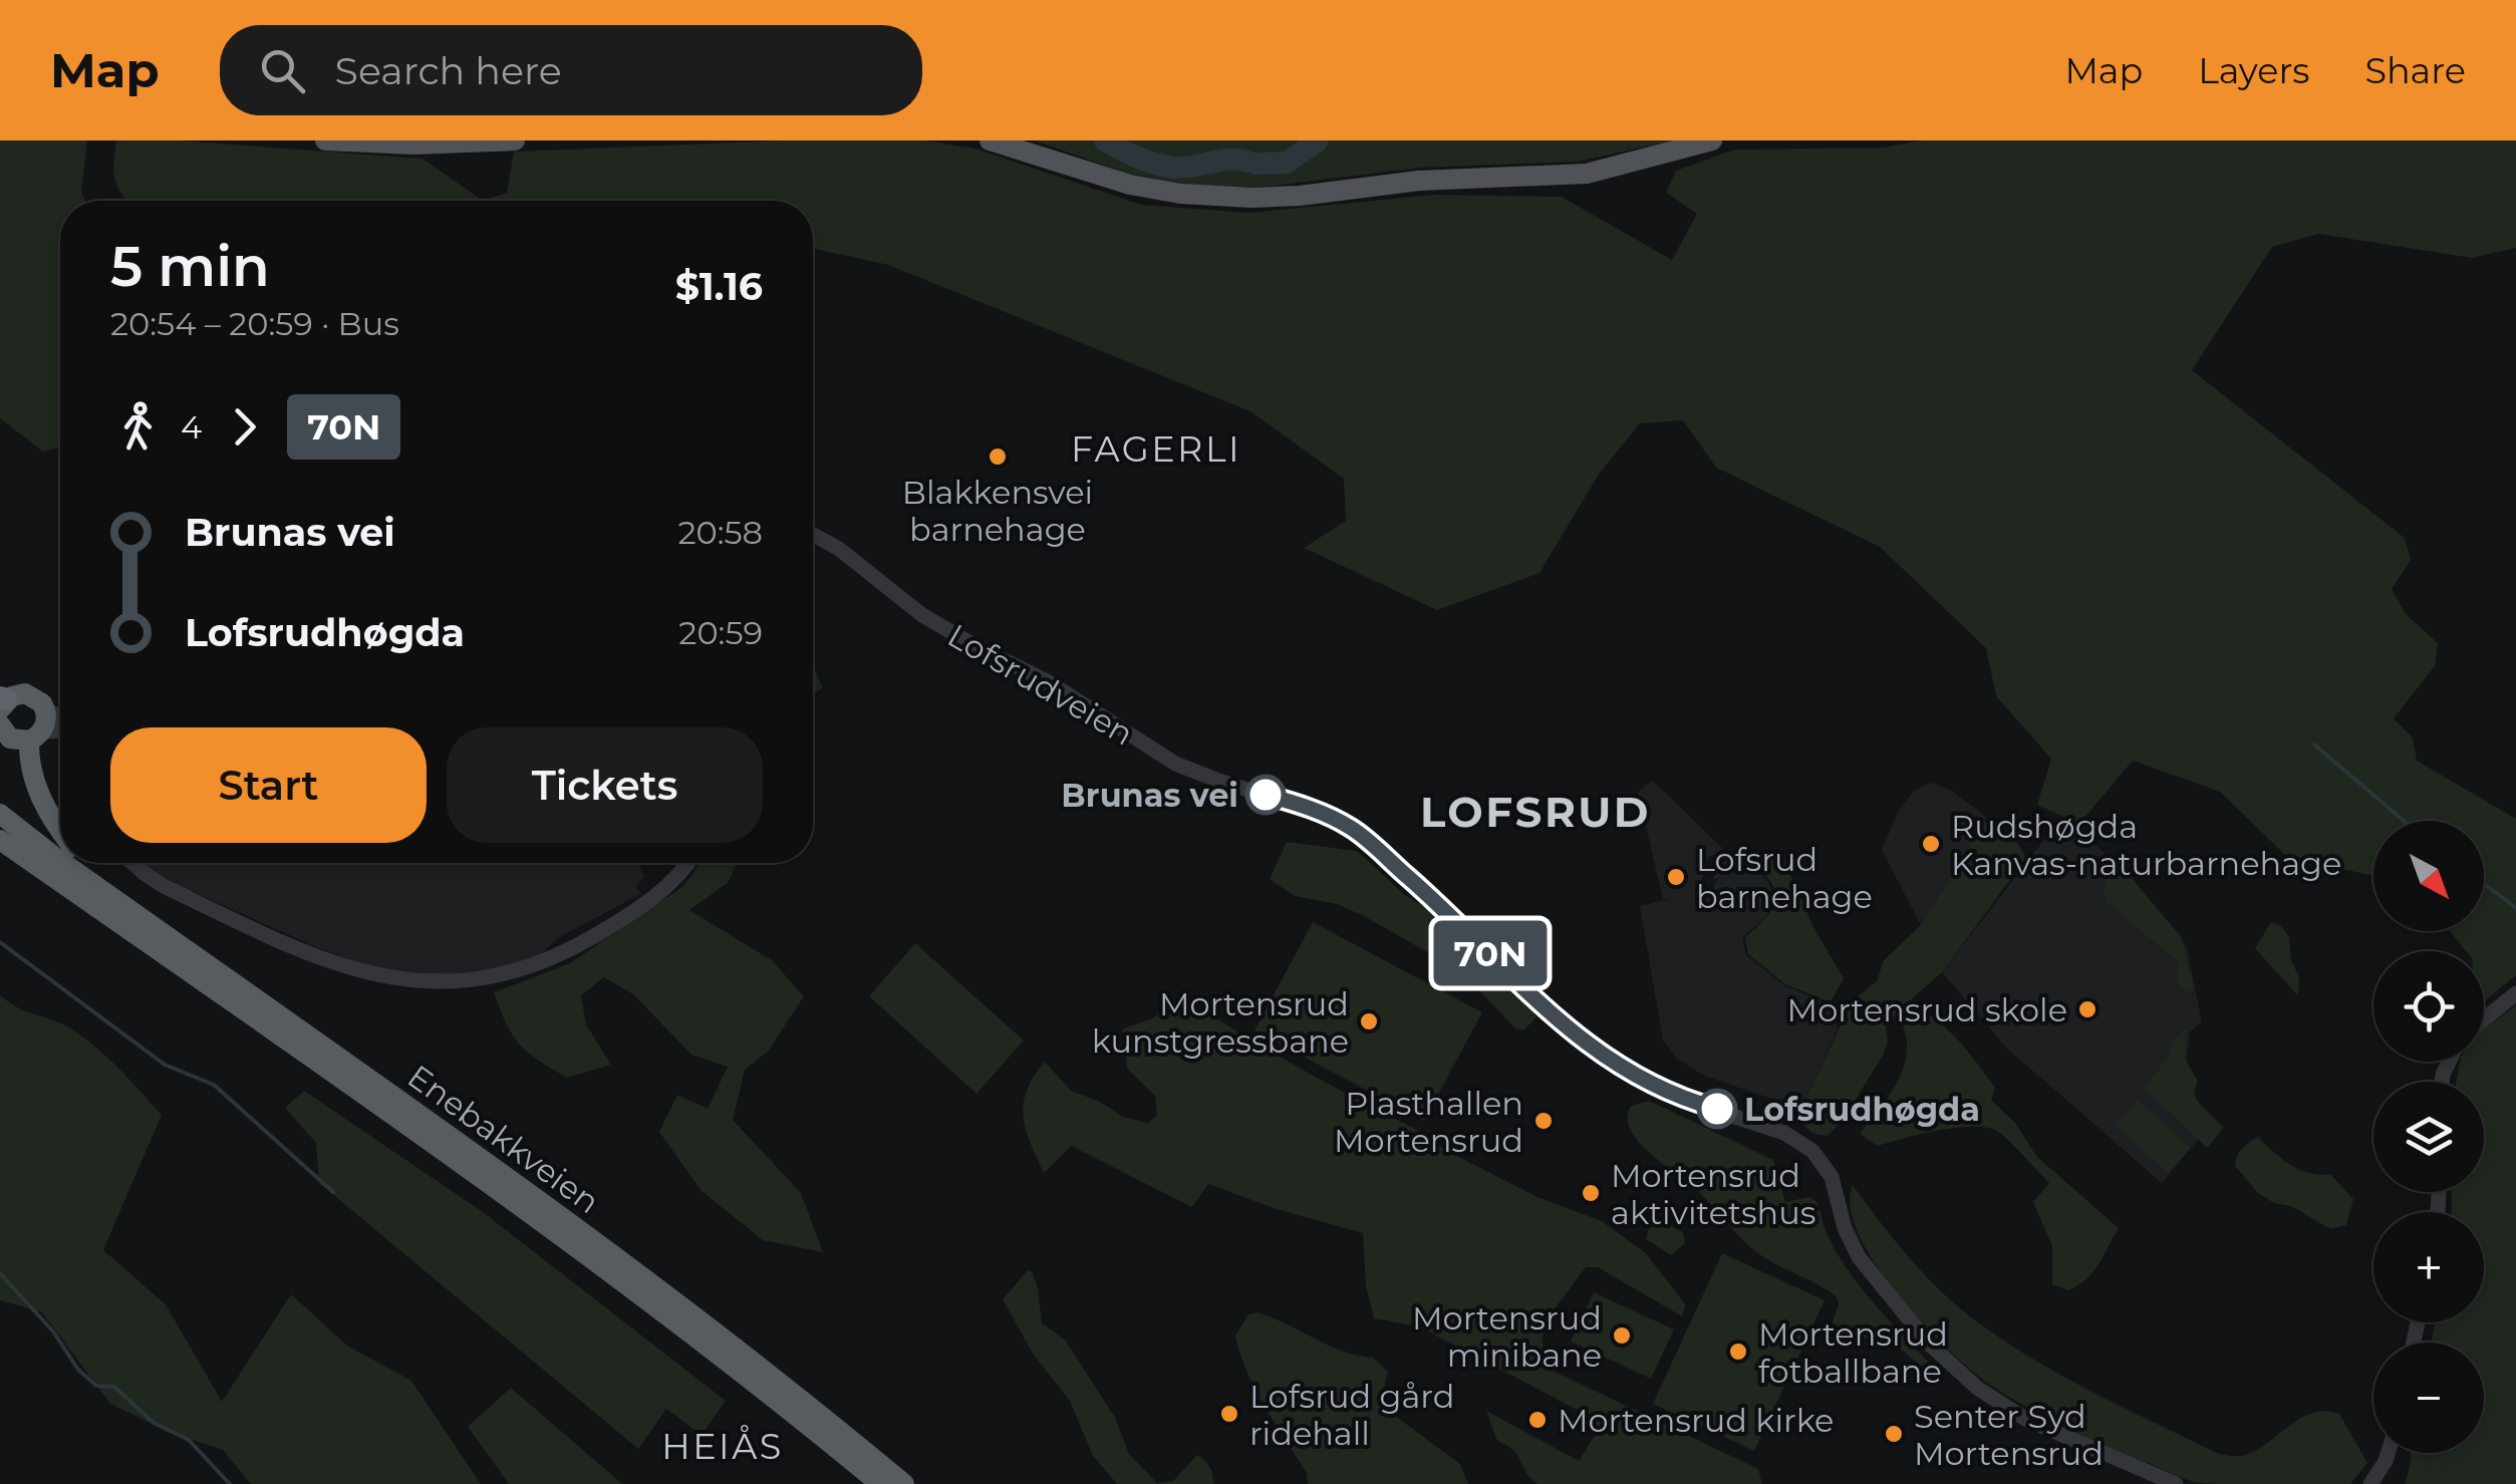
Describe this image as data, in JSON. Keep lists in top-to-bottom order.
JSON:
{
  "streets": {
    "highway": ["Enebakkveien"],
    "street": ["Lofsrudveien"]
  },
  "districts": ["FAGERLI", "LOFSRUD", "HEIÅS"],
  "places": [
    "Blakkensvei barnehage",
    "Brunas vei",
    "Rudshøgda Kanvas-naturbarnehage",
    "Lofsrud barnehage",
    "Mortensrud skole",
    "Mortensrud kunstgressbane",
    "Lofsrudhøgda",
    "Plasthallen Mortensrud",
    "Mortensrud aktivitetshus",
    "Mortensrud minibane",
    "Mortensrud fotballbane",
    "Lofsrud gård ridehall",
    "Mortensrud kirke",
    "Senter Syd Mortensrud"
  ],
  "lines": ["bus line 70N"],
  "north": "bottom right",
  "page": {
    "header": "Map",
    "search": "Search here",
    "nav": ["Map", "Layers", "Share"],
    "on_map": "70N",
    "heading": ["5 min", "20:54 – 20:59 · Bus", "$1.16"],
    "legs": ["4", "70N"],
    "list": [
      {
        "name": "Brunas vei",
        "value": "20:58"
      },
      {
        "name": "Lofsrudhøgda",
        "value": "20:59"
      }
    ],
    "buttons": ["Start", "Tickets"],
    "map_buttons": ["+", "−"]
  }
}
